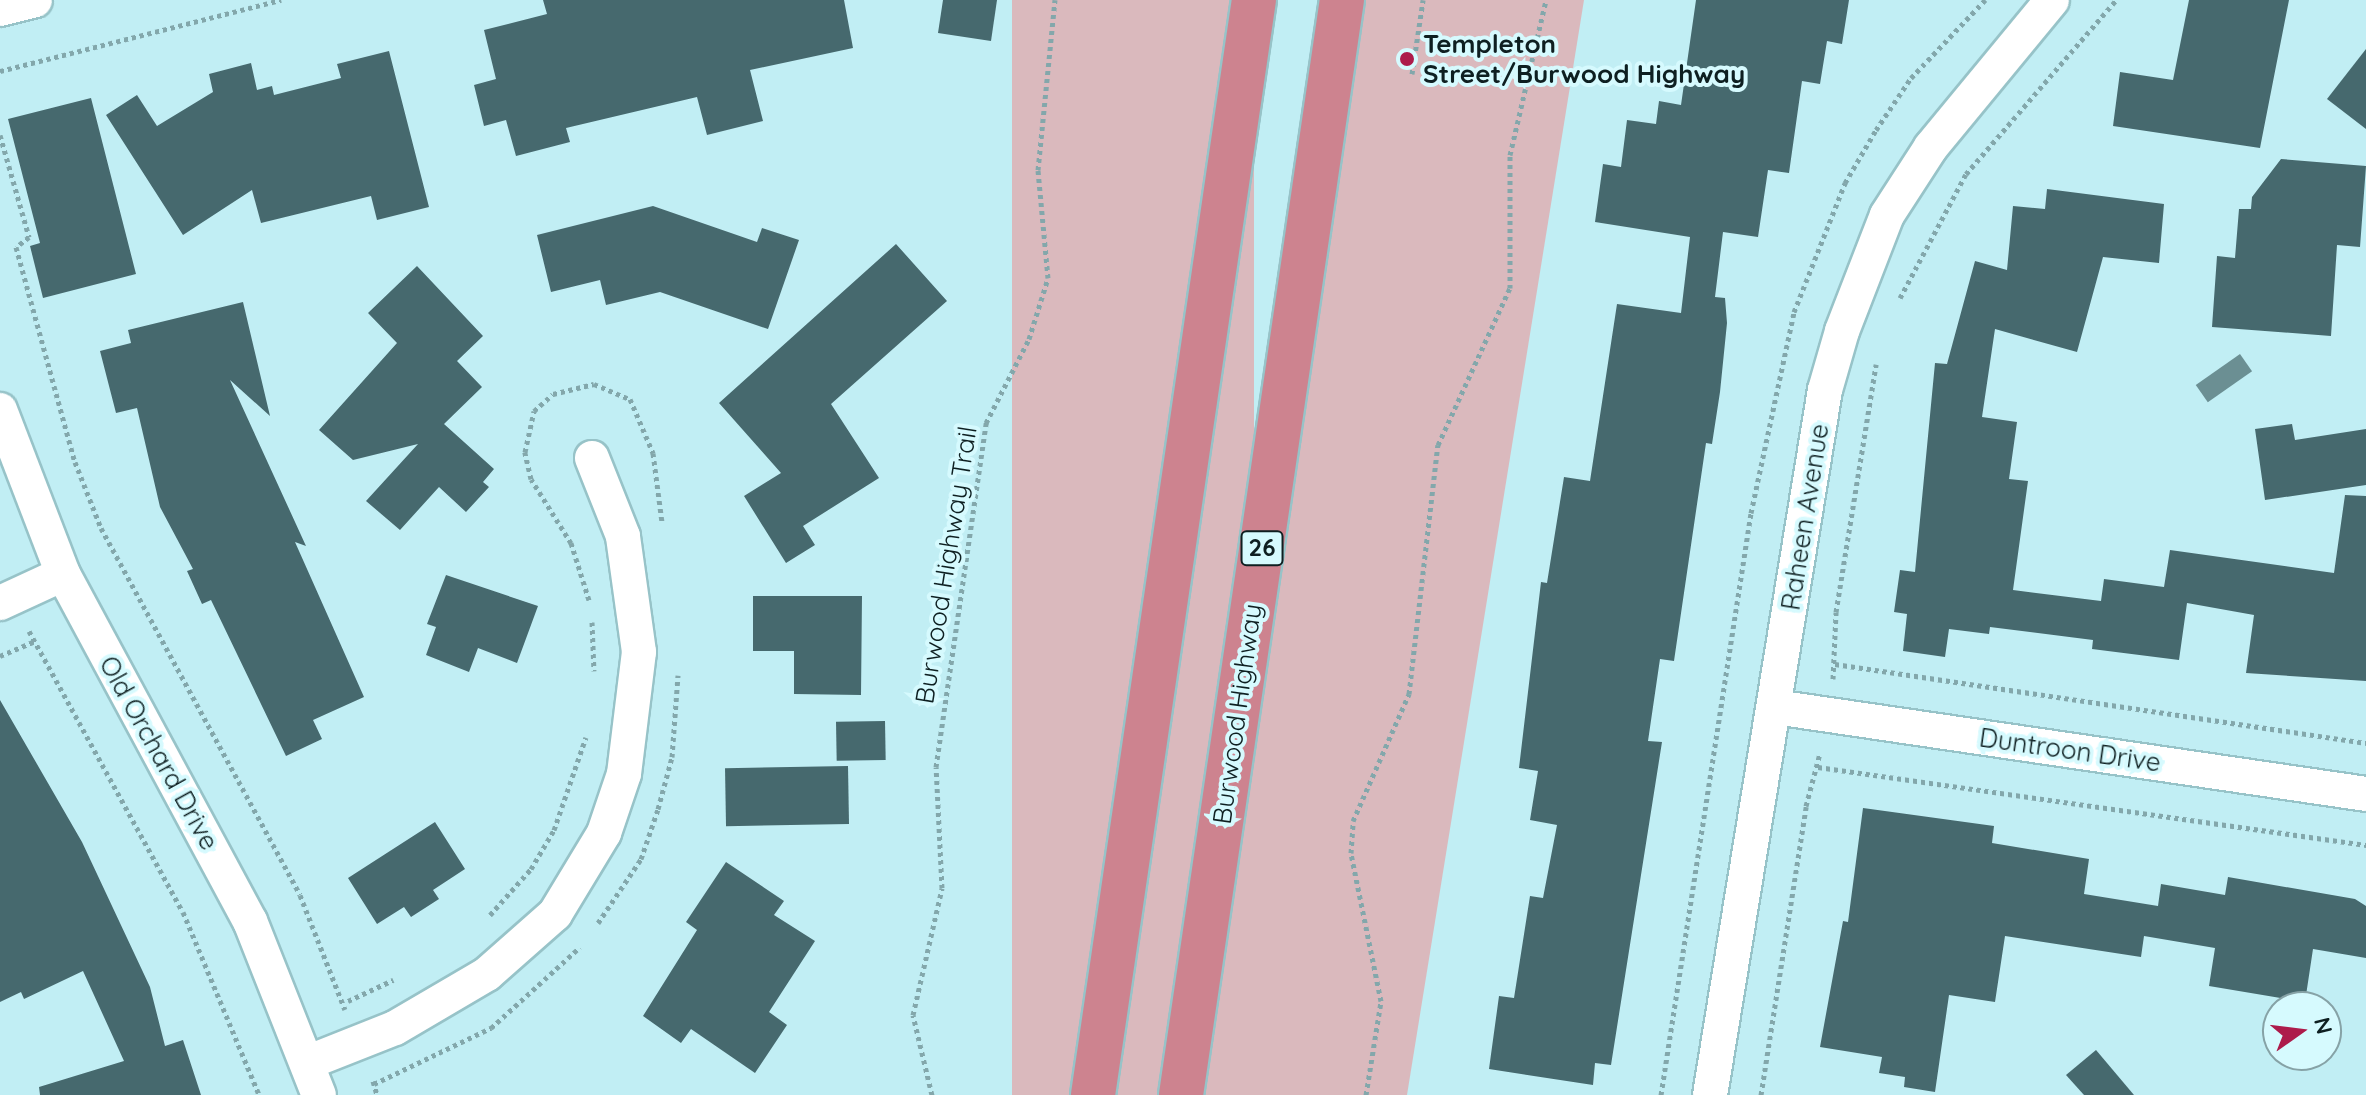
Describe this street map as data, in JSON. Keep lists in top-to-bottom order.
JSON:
{
  "streets": {
    "highway": ["26", "Burwood Highway"],
    "street": ["Raheen Avenue", "Duntroon Drive", "Old Orchard Drive"],
    "path": ["Burwood Highway Trail"]
  },
  "crossings": [
    ["Raheen Avenue", "Duntroon Drive"]
  ],
  "places": ["Templeton Street/Burwood Highway"],
  "north": "right"
}
